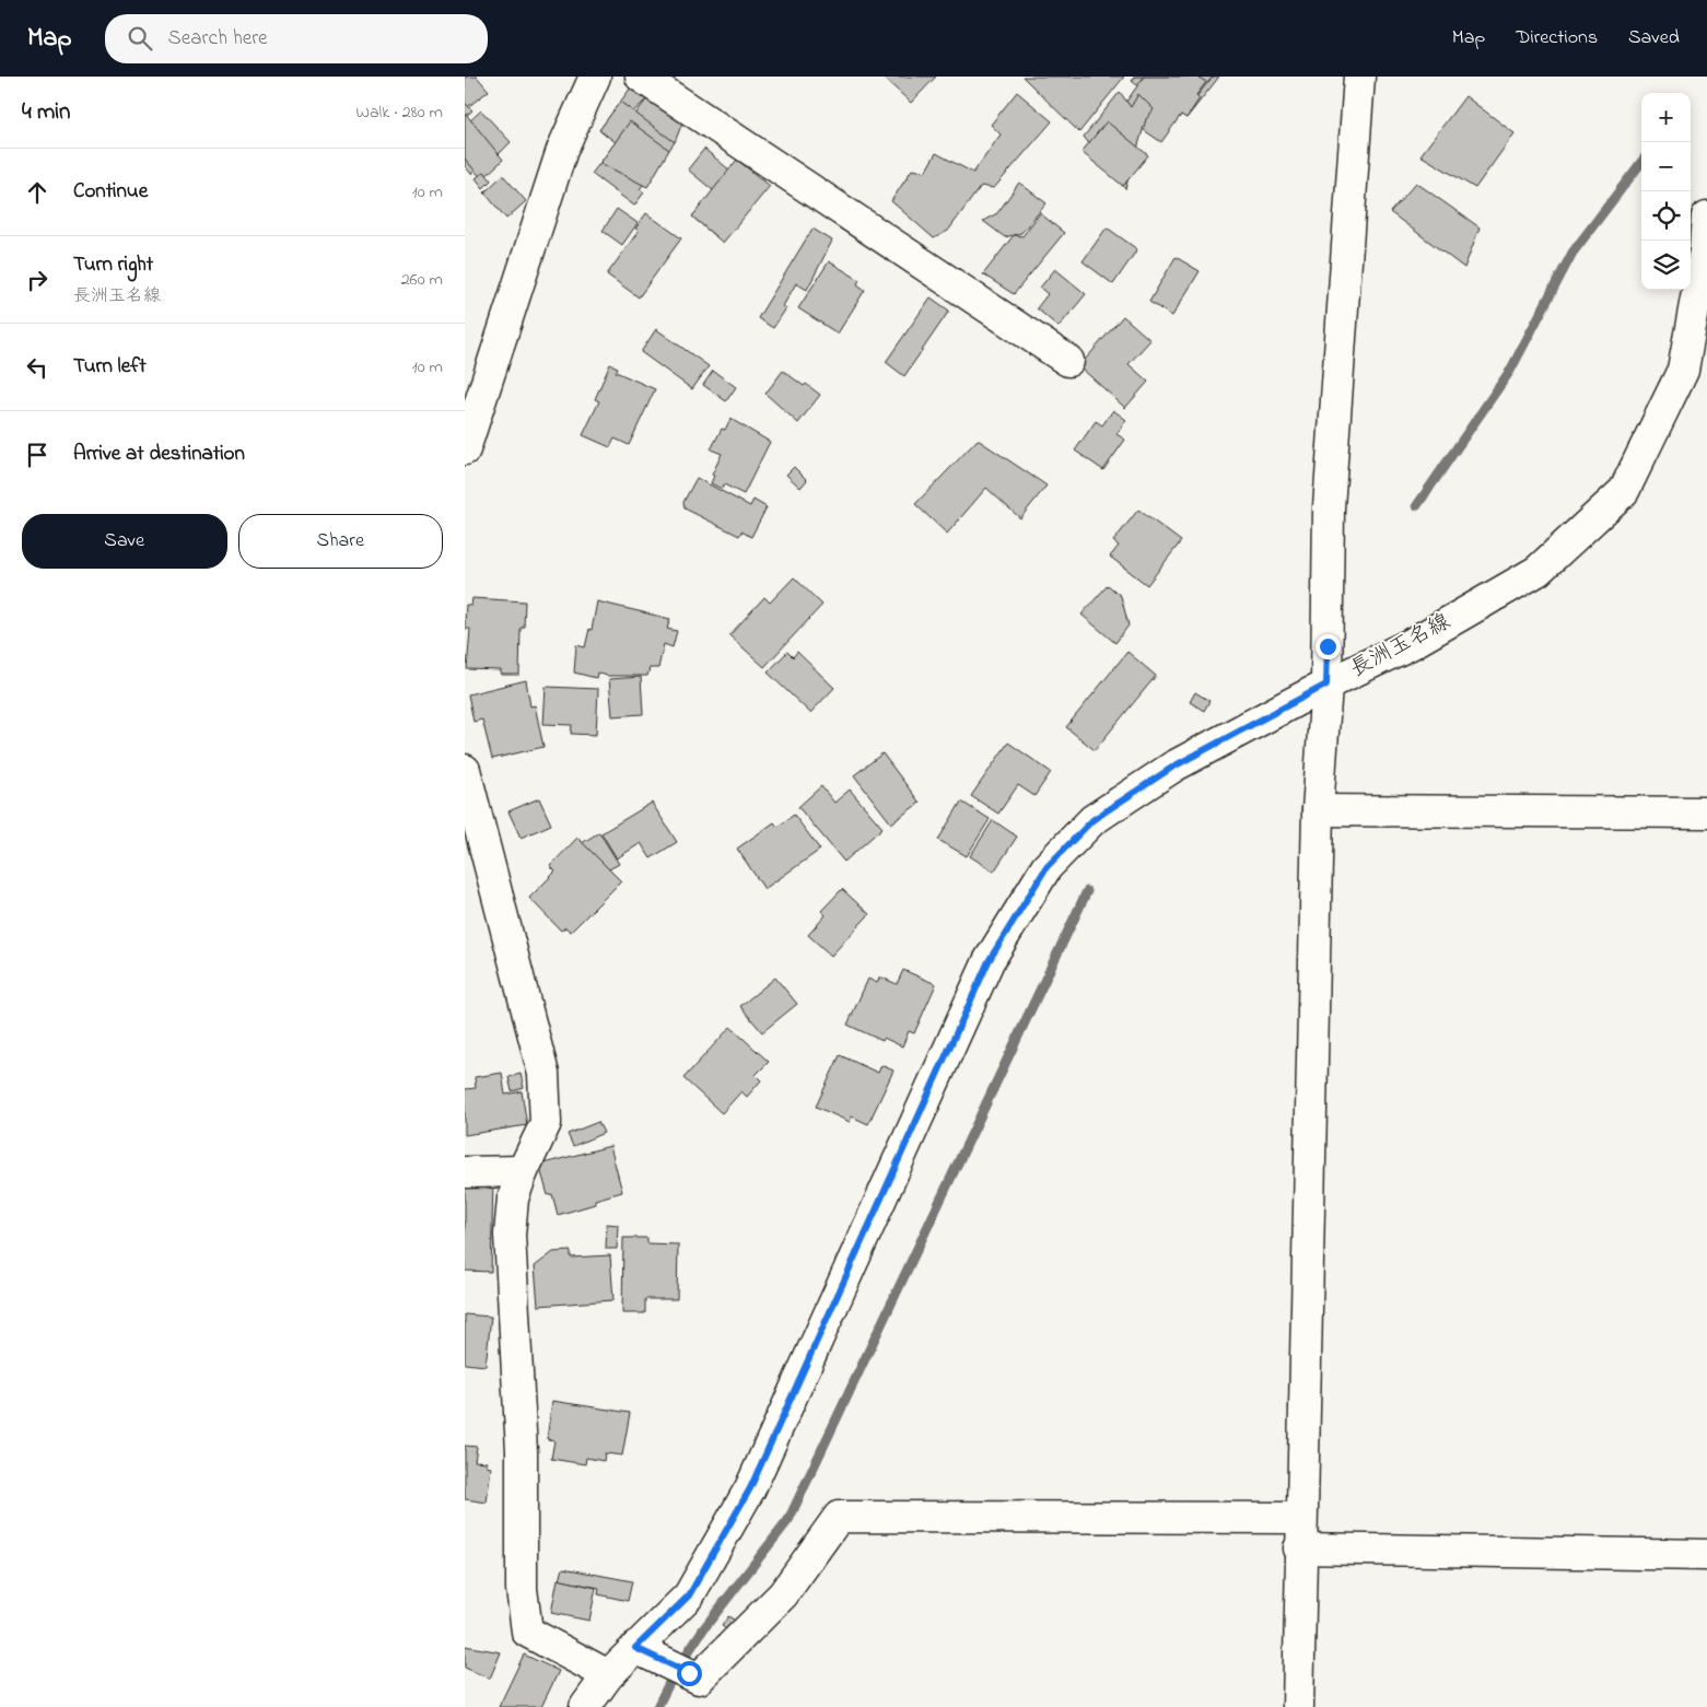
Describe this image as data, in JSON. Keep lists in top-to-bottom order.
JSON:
{
  "streets": {
    "street": ["長洲玉名線"]
  },
  "page": {
    "header": "Map",
    "search": "Search here",
    "nav": ["Map", "Directions", "Saved"],
    "heading": ["4 min", "Walk · 280 m"],
    "map_buttons": ["+", "−"],
    "list": [
      ["Continue", "10 m"],
      ["Turn right", "長洲玉名線", "260 m"],
      ["Turn left", "10 m"],
      "Arrive at destination"
    ],
    "buttons": ["Save", "Share"]
  }
}
